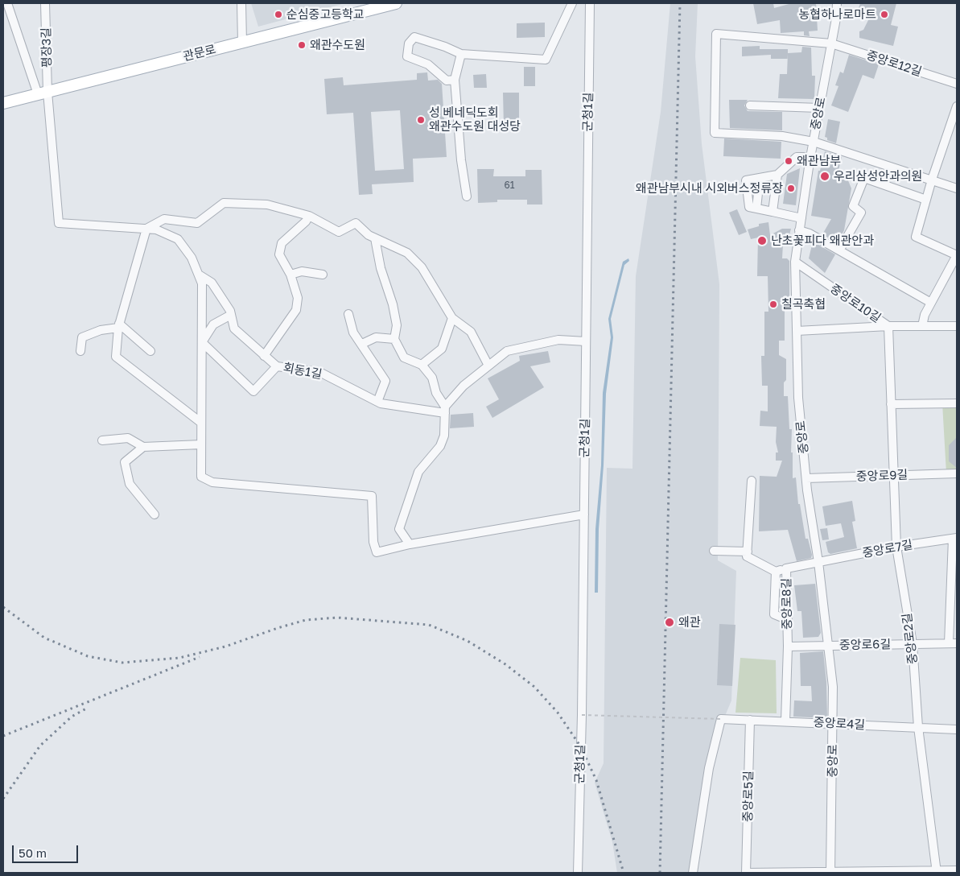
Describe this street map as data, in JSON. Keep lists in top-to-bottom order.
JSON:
{
  "streets": {
    "main road": ["관문로"],
    "street": [
      "평장3길",
      "중앙로12길",
      "군청1길",
      "중앙로",
      "중앙로10길",
      "회동1길",
      "중앙로9길",
      "중앙로7길",
      "중앙로8길",
      "중앙로2길",
      "중앙로6길",
      "중앙로4길",
      "중앙로5길"
    ]
  },
  "crossings": [
    ["평장3길", "관문로"],
    ["중앙로12길", "중앙로"],
    ["중앙로", "중앙로10길"],
    ["중앙로", "중앙로9길"],
    ["중앙로", "중앙로7길"],
    ["중앙로", "중앙로8길"],
    ["중앙로", "중앙로6길"],
    ["중앙로", "중앙로4길"],
    ["중앙로", "중앙로5길"],
    ["중앙로10길", "중앙로2길"],
    ["중앙로9길", "중앙로2길"],
    ["중앙로7길", "중앙로8길"],
    ["중앙로7길", "중앙로2길"],
    ["중앙로7길", "중앙로6길"],
    ["중앙로8길", "중앙로6길"],
    ["중앙로8길", "중앙로4길"],
    ["중앙로2길", "중앙로6길"],
    ["중앙로2길", "중앙로4길"],
    ["중앙로2길", "중앙로5길"],
    ["중앙로4길", "중앙로5길"]
  ],
  "places": [
    "순심중고등학교",
    "농협하나로마트",
    "왜관수도원",
    "성 베네딕도회 왜관수도원 대성당",
    "왜관남부",
    "우리삼성안과의원",
    "왜관남부시내 시외버스정류장",
    "난초꽃피다 왜관안과",
    "칠곡축협",
    "왜관"
  ],
  "house_numbers": ["61"],
  "scale_bar": "50 m"
}
